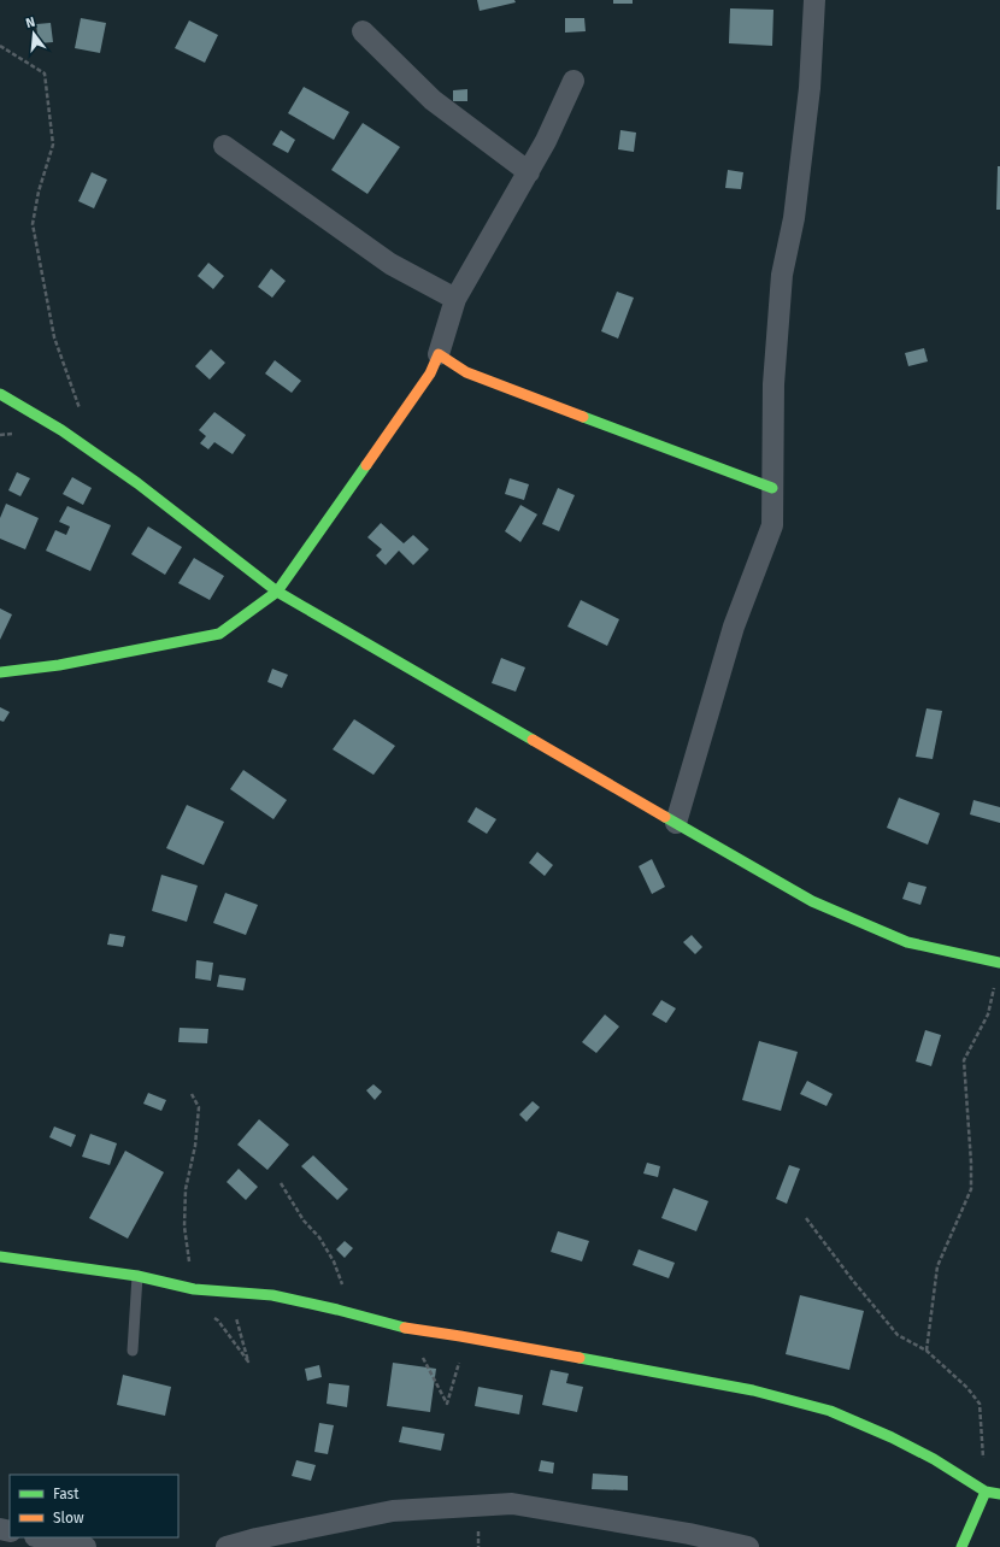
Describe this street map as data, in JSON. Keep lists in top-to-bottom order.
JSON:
{
  "legend": ["Fast", "Slow"],
  "north": "top"
}
